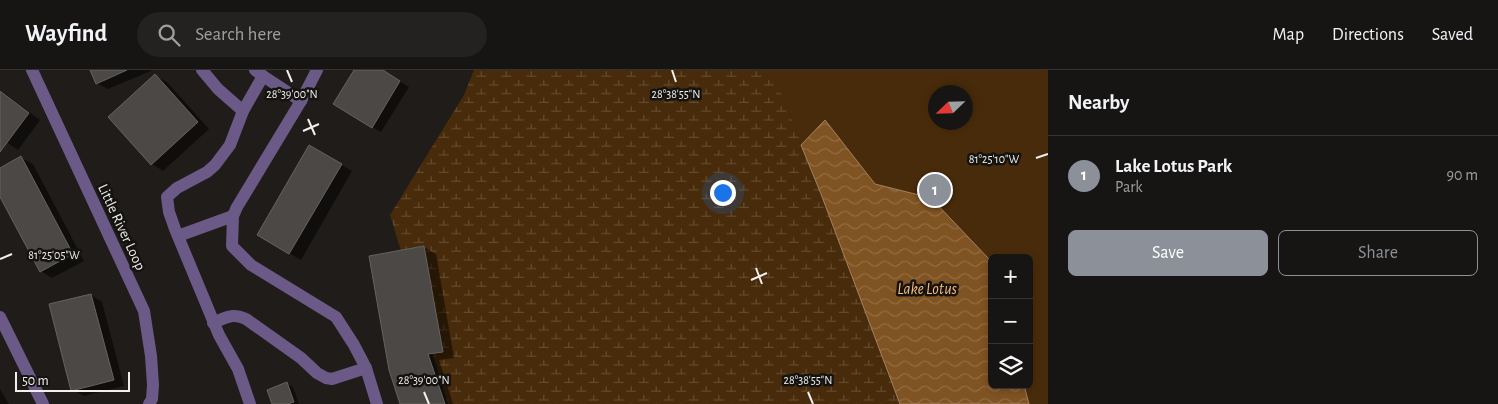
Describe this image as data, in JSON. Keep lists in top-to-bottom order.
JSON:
{
  "streets": {
    "lane": ["Little River Loop"]
  },
  "water": ["Lake Lotus"],
  "scale_bar": "50 m",
  "north": "bottom left",
  "page": {
    "header": "Wayfind",
    "search": "Search here",
    "nav": ["Map", "Directions", "Saved"],
    "heading": "Nearby",
    "list": [
      {
        "mark": "1",
        "name": "Lake Lotus Park",
        "note": "Park",
        "value": "90 m"
      }
    ],
    "pins": "1",
    "buttons": ["Save", "Share"],
    "map_buttons": ["+", "−"],
    "scale": "50 m"
  },
  "coordinates": [
    "28°39'00\"N",
    "28°38'55\"N",
    "81°25'10\"W",
    "81°25'05\"W"
  ]
}
